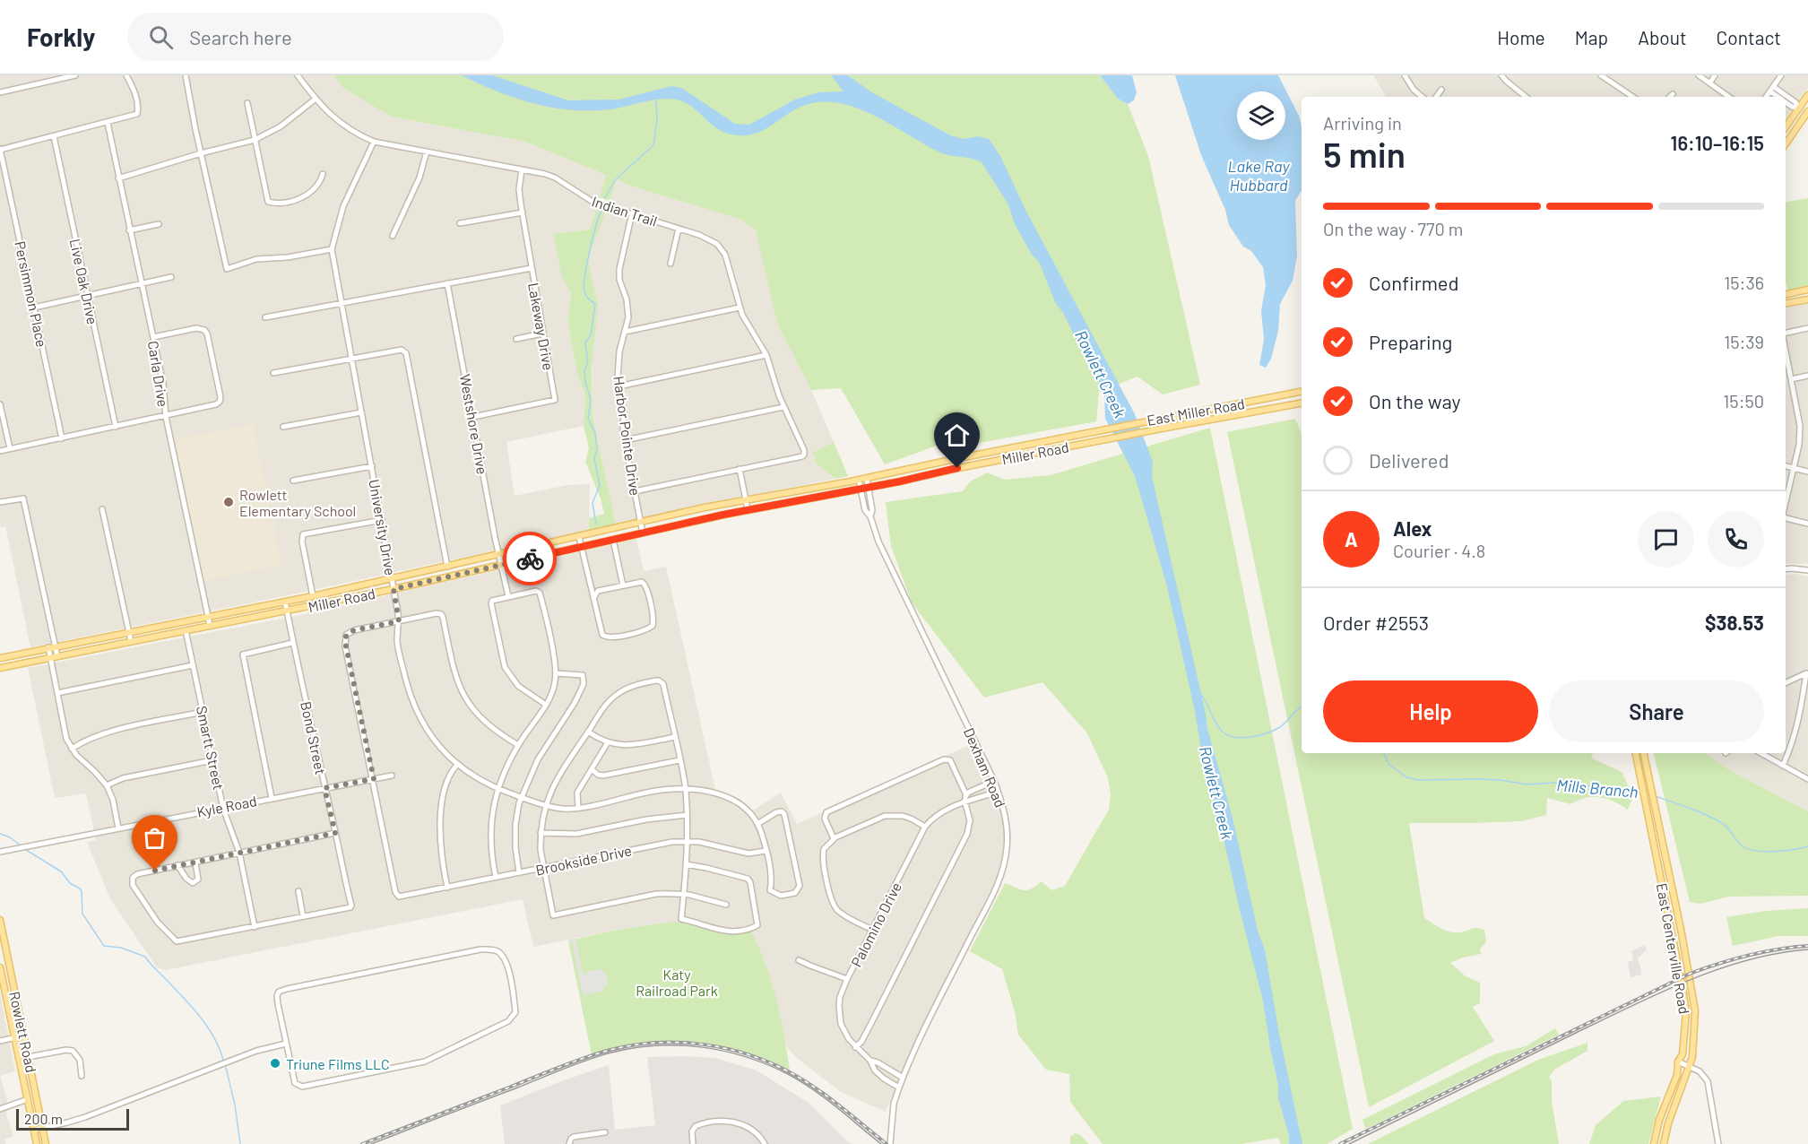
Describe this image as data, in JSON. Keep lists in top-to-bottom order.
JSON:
{
  "streets": {
    "main road": [
      "East Miller Road",
      "Miller Road",
      "East Centerville Road",
      "Rowlett Road"
    ],
    "street": [
      "Indian Trail",
      "Live Oak Drive",
      "Persimmon Place",
      "Lakeway Drive",
      "Carla Drive",
      "Westshore Drive",
      "Harbor Pointe Drive",
      "University Drive",
      "Bond Street",
      "Smartt Street",
      "Dexham Road",
      "Kyle Road",
      "Brookside Drive",
      "Palomino Drive"
    ]
  },
  "crossings": [
    ["Indian Trail", "Lakeway Drive"],
    ["Indian Trail", "Harbor Pointe Drive"],
    ["Indian Trail", "University Drive"],
    ["Lakeway Drive", "Westshore Drive"],
    ["Carla Drive", "Miller Road"],
    ["East Miller Road", "Miller Road"],
    ["East Miller Road", "Dexham Road"],
    ["Westshore Drive", "Miller Road"],
    ["Harbor Pointe Drive", "Miller Road"],
    ["Miller Road", "University Drive"],
    ["Miller Road", "Bond Street"],
    ["Miller Road", "Smartt Street"],
    ["Miller Road", "Dexham Road"],
    ["Bond Street", "Kyle Road"],
    ["Smartt Street", "Kyle Road"],
    ["Dexham Road", "Palomino Drive"],
    ["Kyle Road", "Brookside Drive"]
  ],
  "water": ["Lake Ray Hubbard", "Rowlett Creek", "Mills Branch"],
  "parks": ["Katy Railroad Park"],
  "places": ["Rowlett Elementary School", "Triune Films LLC"],
  "scale_bar": "200 m",
  "page": {
    "header": "Forkly",
    "search": "Search here",
    "nav": [
      "Home",
      "Map",
      "About",
      "Contact"
    ],
    "heading": ["5 min", "Arriving in", "16:10–16:15"],
    "panel": [
      "Alex",
      "Courier · 4.8",
      "Order #2553",
      "$38.53"
    ],
    "bar": "On the way · 770 m",
    "list": [
      ["Confirmed", "15:36"],
      ["Preparing", "15:39"],
      ["On the way", "15:50"],
      "Delivered"
    ],
    "round": "A",
    "buttons": ["Help", "Share"],
    "scale": "200 m"
  }
}
